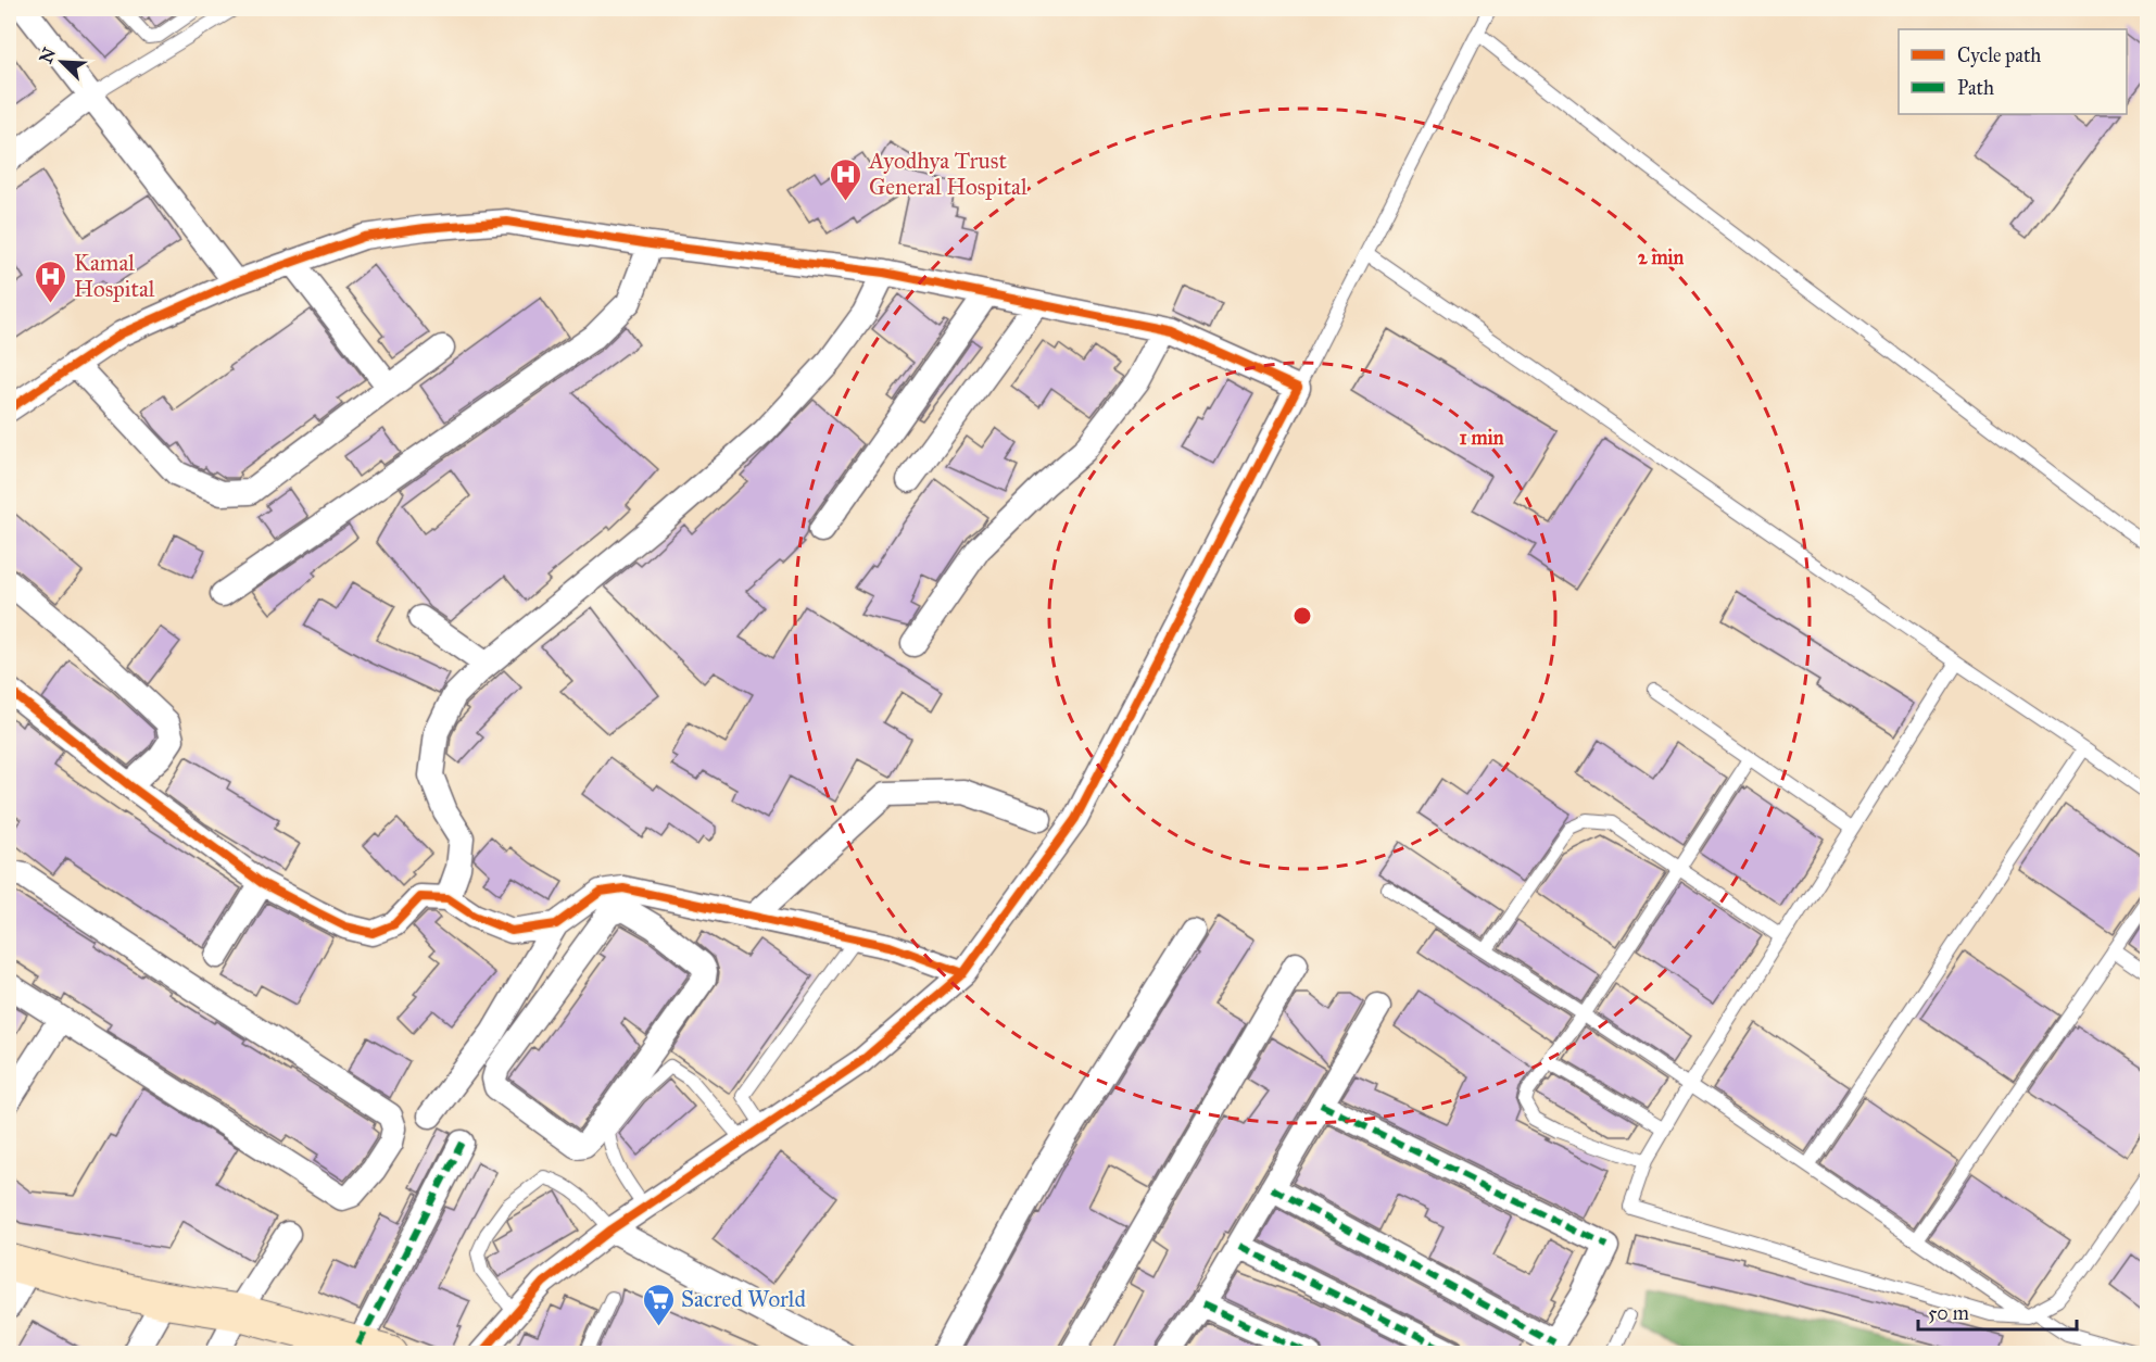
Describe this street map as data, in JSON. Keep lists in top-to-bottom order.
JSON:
{
  "places": {
    "hospital": ["Ayodhya Trust General Hospital", "Kamal Hospital"],
    "supermarket": ["Sacred World"]
  },
  "legend": ["Cycle path", "Path"],
  "scale_bar": "50 m",
  "north": "top left",
  "rings": ["2 min", "1 min"]
}
